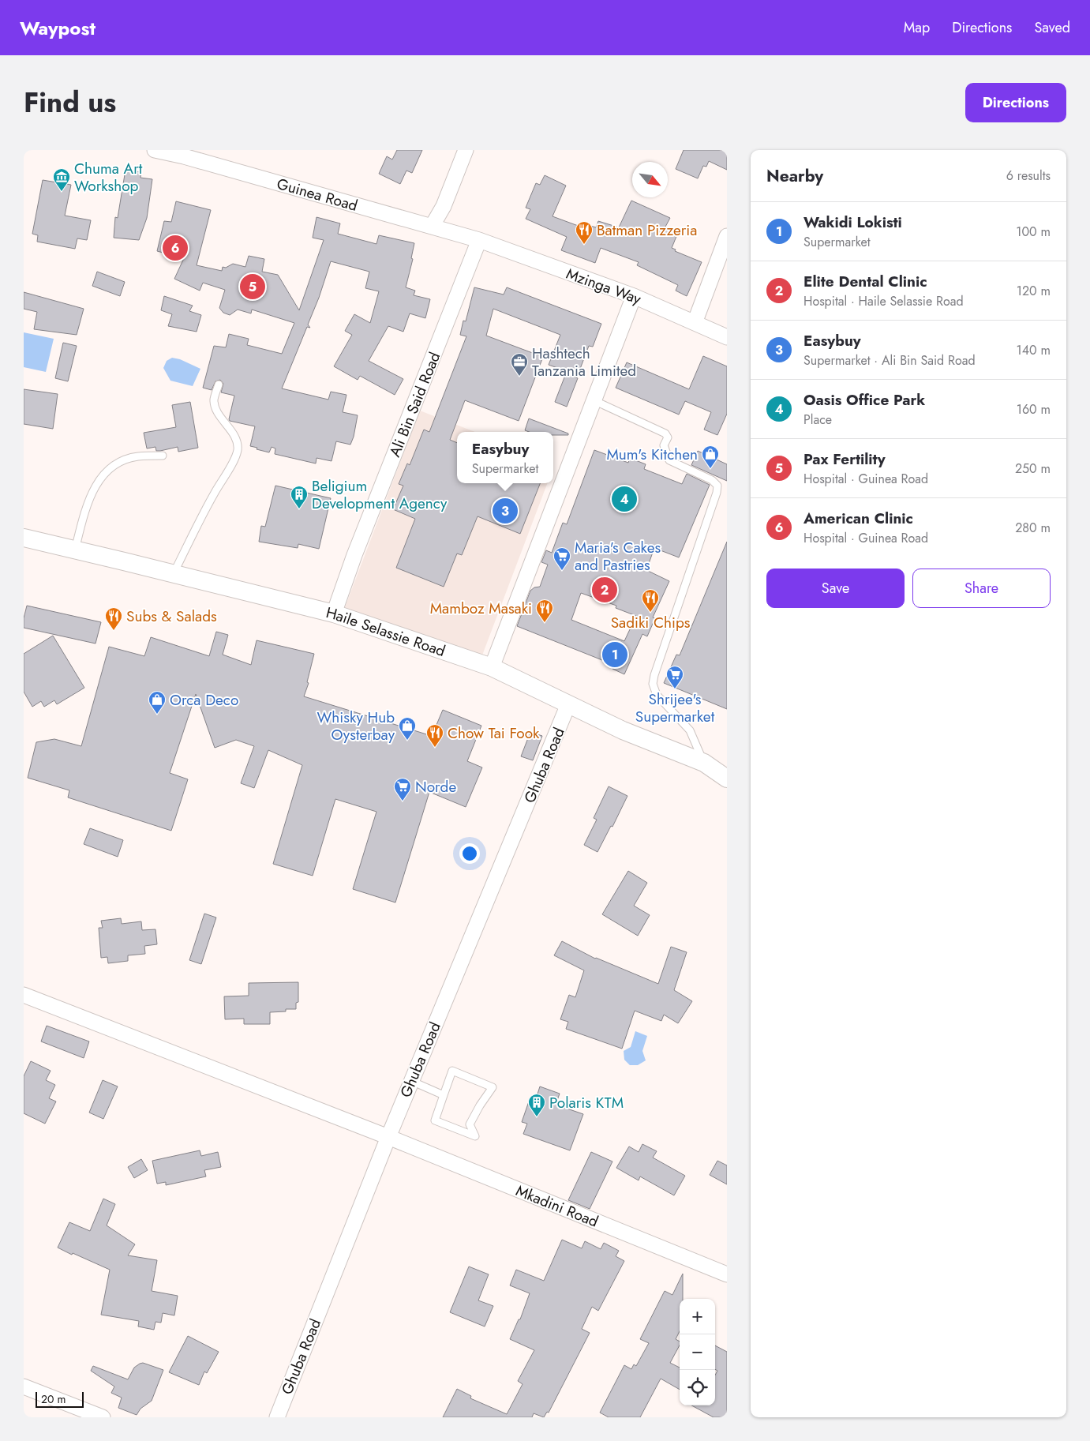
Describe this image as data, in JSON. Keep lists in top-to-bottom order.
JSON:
{
  "streets": {
    "street": [
      "Guinea Road",
      "Mzinga Way",
      "Ali Bin Said Road",
      "Haile Selassie Road",
      "Ghuba Road",
      "Mkadini Road"
    ]
  },
  "crossings": [
    ["Guinea Road", "Mzinga Way"],
    ["Guinea Road", "Ali Bin Said Road"],
    ["Mzinga Way", "Ali Bin Said Road"],
    ["Ali Bin Said Road", "Haile Selassie Road"],
    ["Haile Selassie Road", "Ghuba Road"],
    ["Ghuba Road", "Mkadini Road"]
  ],
  "places": {
    "museum": ["Chuma Art Workshop"],
    "restaurant": [
      "Batman Pizzeria",
      "Sadiki Chips",
      "Mamboz Masaki",
      "Subs & Salads",
      "Chow Tai Fook"
    ],
    "office": ["Hashtech Tanzania Limited"],
    "shop": ["Mum's Kitchen", "Orca Deco", "Whisky Hub Oysterbay"],
    "building": ["Beligium Development Agency", "Polaris KTM"],
    "supermarket": ["Maria's Cakes and Pastries", "Shrijee's Supermarket", "Norde"]
  },
  "scale_bar": "20 m",
  "north": "bottom right",
  "page": {
    "header": "Waypost",
    "nav": ["Map", "Directions", "Saved"],
    "title": "Find us",
    "buttons": [
      "Directions",
      ["Save", "Share"]
    ],
    "heading": ["Nearby", "6 results"],
    "list": [
      {
        "mark": "1",
        "name": "Wakidi Lokisti",
        "note": "Supermarket",
        "value": "100 m"
      },
      {
        "mark": "2",
        "name": "Elite Dental Clinic",
        "note": "Hospital · Haile Selassie Road",
        "value": "120 m"
      },
      {
        "mark": "3",
        "name": "Easybuy",
        "note": "Supermarket · Ali Bin Said Road",
        "value": "140 m"
      },
      {
        "mark": "4",
        "name": "Oasis Office Park",
        "note": "Place",
        "value": "160 m"
      },
      {
        "mark": "5",
        "name": "Pax Fertility",
        "note": "Hospital · Guinea Road",
        "value": "250 m"
      },
      {
        "mark": "6",
        "name": "American Clinic",
        "note": "Hospital · Guinea Road",
        "value": "280 m"
      }
    ],
    "pins": [
      "6",
      "5",
      "4",
      "3",
      "2",
      "1"
    ],
    "popup": ["Easybuy", "Supermarket"],
    "map_buttons": ["+", "−"],
    "scale": "20 m"
  }
}
